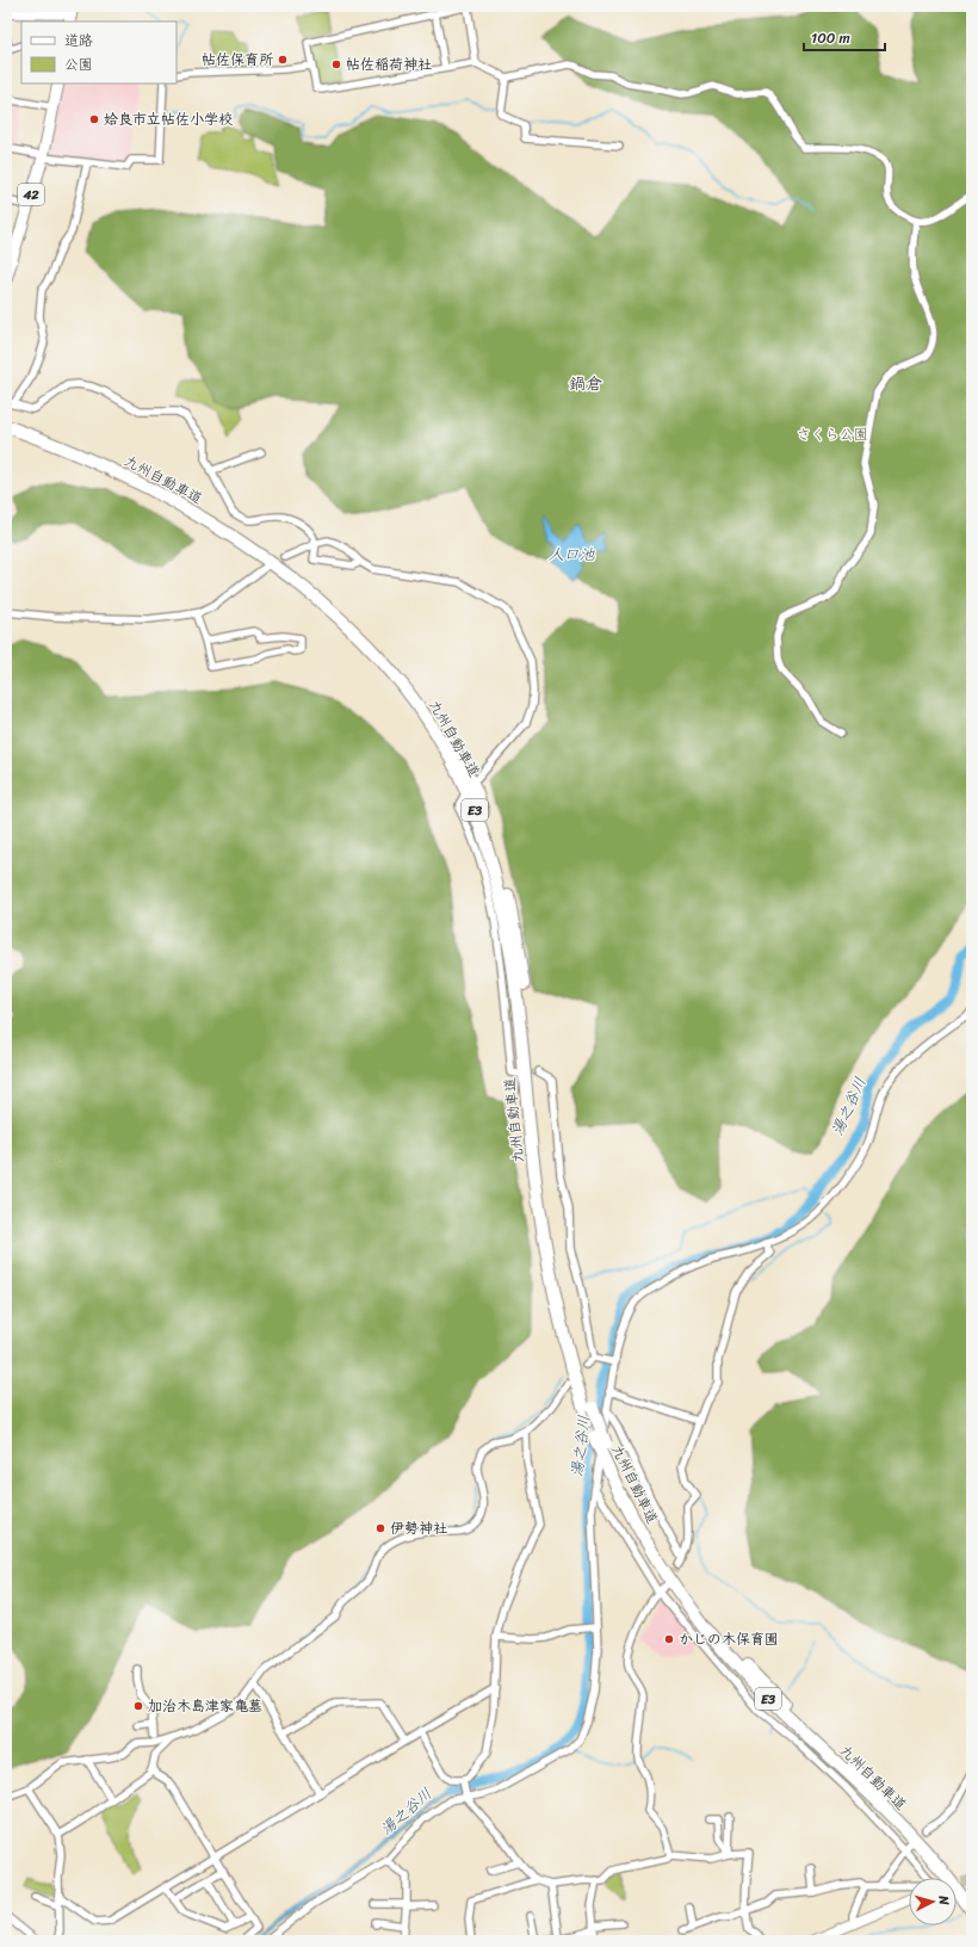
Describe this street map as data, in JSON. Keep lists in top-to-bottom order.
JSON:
{
  "streets": {
    "highway": ["九州自動車道", "E3"],
    "main road": ["42"]
  },
  "districts": ["鍋倉"],
  "water": ["人口池", "湯之谷川"],
  "parks": ["さくら公園"],
  "places": [
    "帖佐保育所",
    "帖佐稲荷神社",
    "姶良市立帖佐小学校",
    "伊勢神社",
    "かじの木保育園",
    "加治木島津家亀墓"
  ],
  "legend": ["道路", "公園"],
  "scale_bar": "100 m",
  "north": "right"
}
